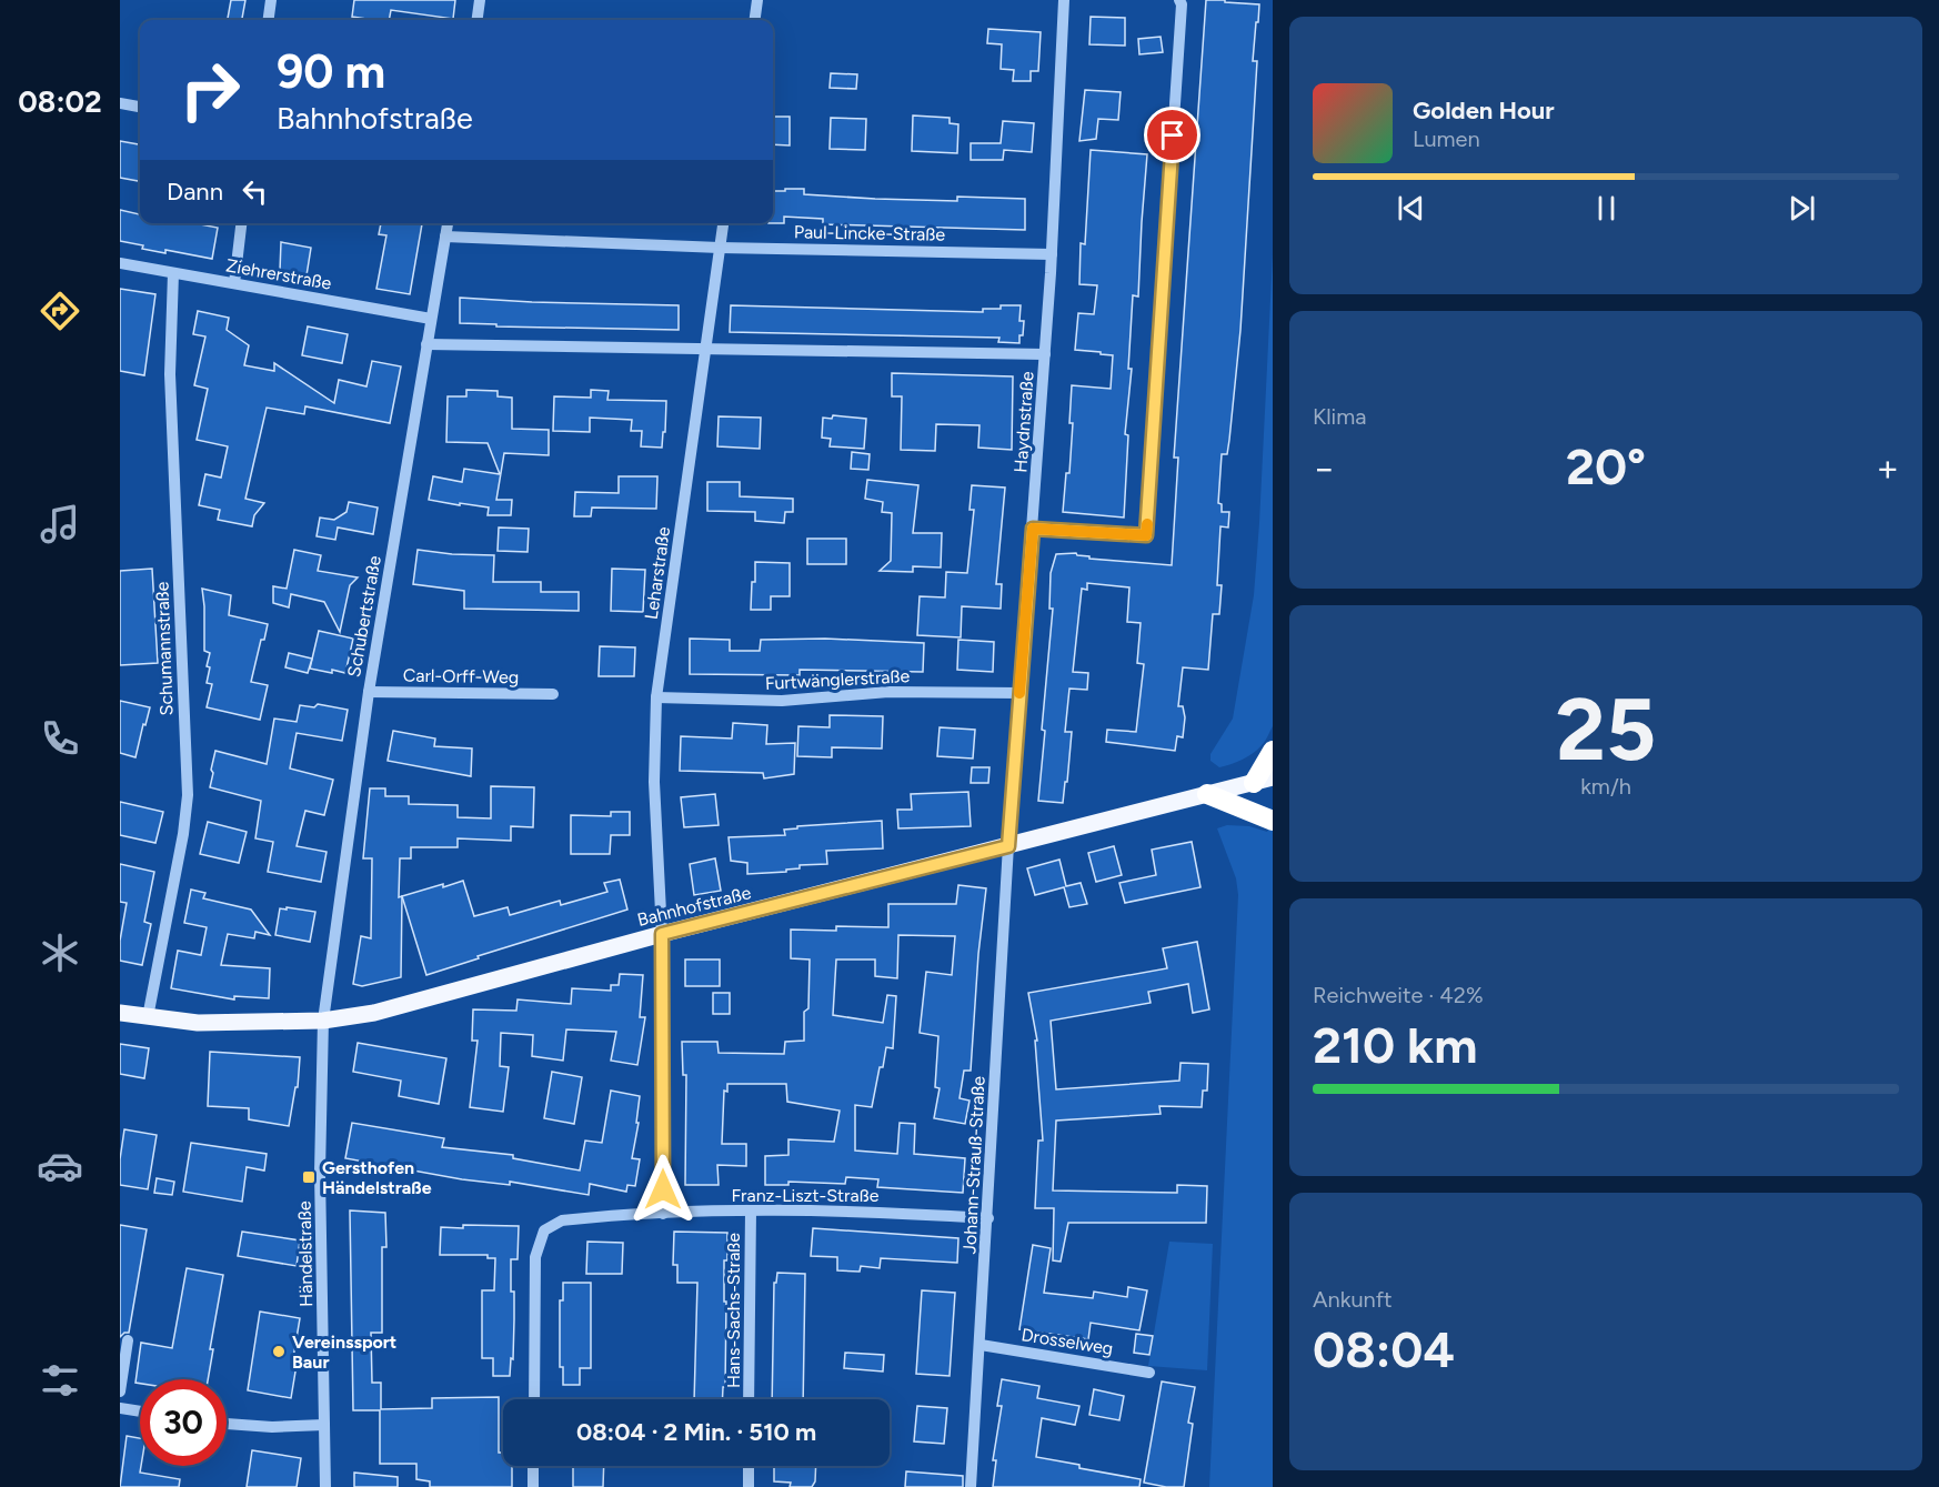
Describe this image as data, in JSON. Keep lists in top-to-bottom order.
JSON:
{
  "streets": {
    "main road": ["Bahnhofstraße"],
    "street": [
      "Paul-Lincke-Straße",
      "Ziehrerstraße",
      "Haydnstraße",
      "Leharstraße",
      "Schubertstraße",
      "Schumannstraße",
      "Carl-Orff-Weg",
      "Furtwänglerstraße",
      "Johann-Strauß-Straße",
      "Franz-Liszt-Straße",
      "Händelstraße",
      "Hans-Sachs-Straße",
      "Drosselweg"
    ]
  },
  "crossings": [
    ["Paul-Lincke-Straße", "Haydnstraße"],
    ["Paul-Lincke-Straße", "Leharstraße"],
    ["Paul-Lincke-Straße", "Schubertstraße"],
    ["Ziehrerstraße", "Schubertstraße"],
    ["Ziehrerstraße", "Schumannstraße"],
    ["Haydnstraße", "Furtwänglerstraße"],
    ["Haydnstraße", "Bahnhofstraße"],
    ["Haydnstraße", "Johann-Strauß-Straße"],
    ["Leharstraße", "Furtwänglerstraße"],
    ["Leharstraße", "Bahnhofstraße"],
    ["Leharstraße", "Franz-Liszt-Straße"],
    ["Schubertstraße", "Carl-Orff-Weg"],
    ["Schubertstraße", "Bahnhofstraße"],
    ["Schubertstraße", "Händelstraße"],
    ["Schumannstraße", "Bahnhofstraße"],
    ["Bahnhofstraße", "Johann-Strauß-Straße"],
    ["Bahnhofstraße", "Händelstraße"],
    ["Johann-Strauß-Straße", "Franz-Liszt-Straße"],
    ["Johann-Strauß-Straße", "Drosselweg"],
    ["Franz-Liszt-Straße", "Hans-Sachs-Straße"]
  ],
  "places": {
    "transit": ["Gersthofen Händelstraße"],
    "other": ["Vereinssport Baur"]
  },
  "page": {
    "tabs": "08:02",
    "turn": ["90 m", "Bahnhofstraße"],
    "song": ["Golden Hour", "Lumen"],
    "then": "Dann",
    "tile": [
      "Klima",
      ["25", "km/h"],
      ["Reichweite · 42%", "210 km"],
      ["Ankunft", "08:04"]
    ],
    "heat": ["−", "20°", "+"],
    "limit": "30",
    "trip": "08:04 · 2 Min. · 510 m"
  }
}
